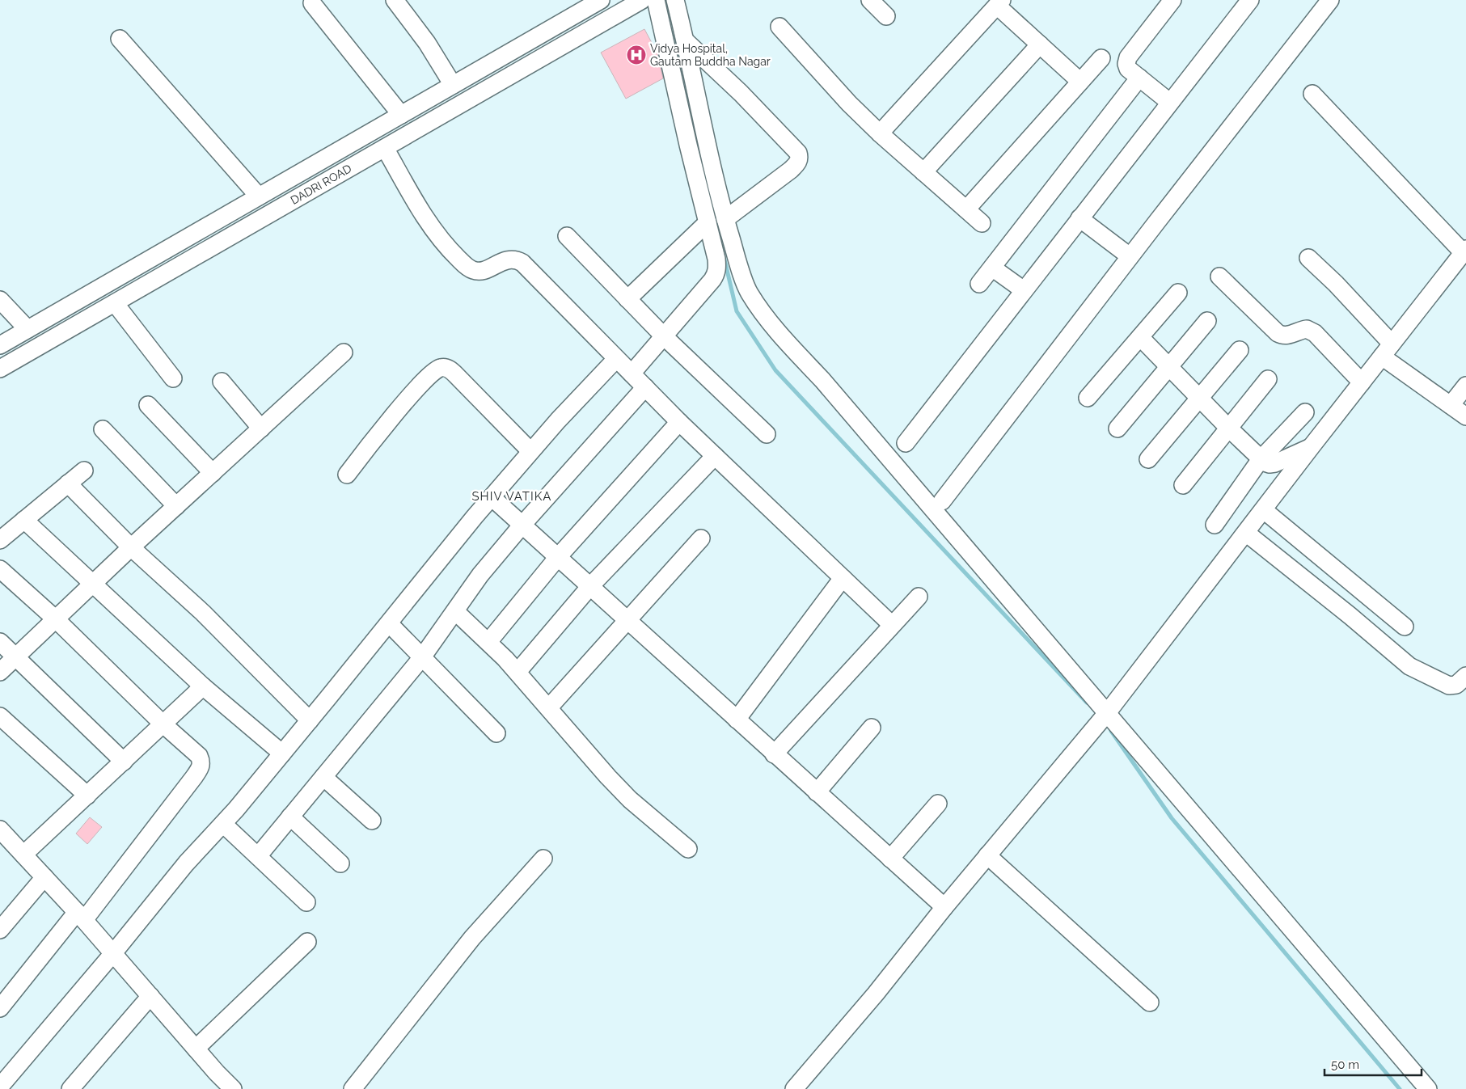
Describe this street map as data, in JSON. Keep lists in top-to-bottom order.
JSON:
{
  "streets": {
    "street": ["DADRI ROAD"]
  },
  "districts": ["SHIV VATIKA"],
  "places": {
    "hospital": ["Vidya Hospital, Gautam Buddha Nagar"]
  },
  "scale_bar": "50 m"
}
